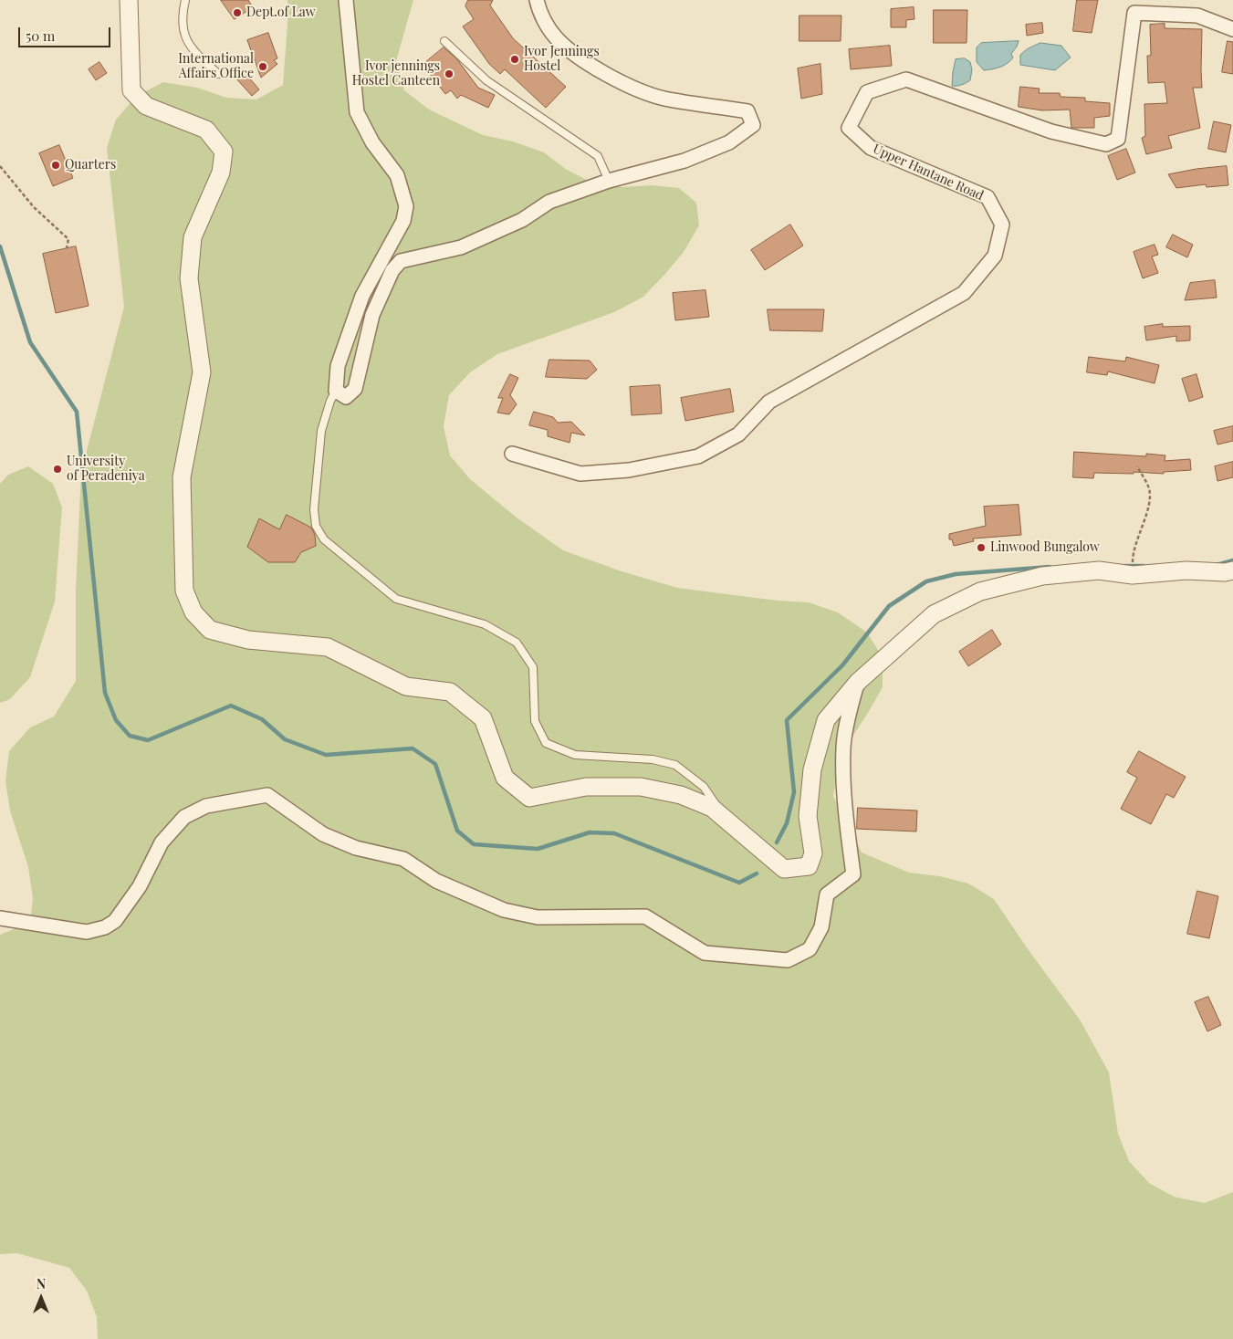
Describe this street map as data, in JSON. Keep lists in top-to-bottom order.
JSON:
{
  "streets": {
    "street": ["Upper Hantane Road"]
  },
  "places": [
    "Dept.of Law",
    "Ivor Jennings Hostel",
    "International Affairs Office",
    "Ivor jennings Hostel Canteen",
    "Quarters",
    "University of Peradeniya",
    "Linwood Bungalow"
  ],
  "scale_bar": "50 m",
  "north": "top"
}
